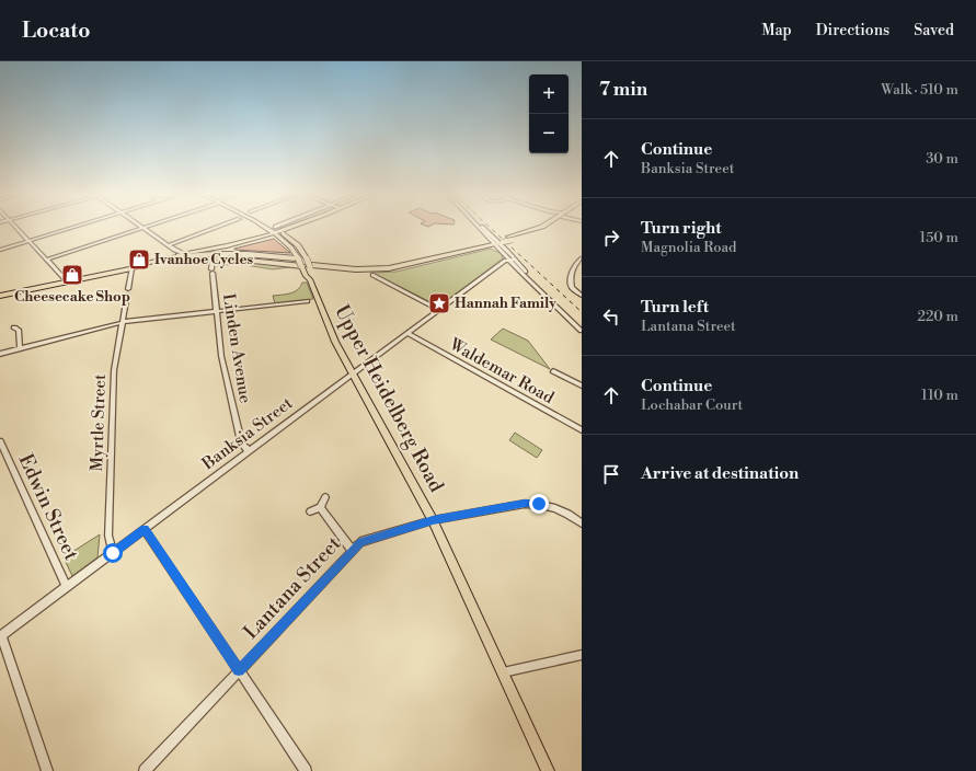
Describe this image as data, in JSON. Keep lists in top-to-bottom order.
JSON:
{
  "streets": {
    "main road": ["Upper Heidelberg Road"],
    "street": [
      "Linden Avenue",
      "Waldemar Road",
      "Myrtle Street",
      "Banksia Street",
      "Edwin Street",
      "Lantana Street"
    ]
  },
  "crossings": [
    ["Linden Avenue", "Banksia Street"],
    ["Waldemar Road", "Banksia Street"],
    ["Upper Heidelberg Road", "Banksia Street"],
    ["Upper Heidelberg Road", "Lantana Street"],
    ["Myrtle Street", "Banksia Street"],
    ["Banksia Street", "Edwin Street"]
  ],
  "places": {
    "shop": ["Ivanhoe Cycles", "Cheesecake Shop"],
    "place": ["Hannah Family"]
  },
  "page": {
    "header": "Locato",
    "nav": ["Map", "Directions", "Saved"],
    "heading": ["7 min", "Walk · 510 m"],
    "map_buttons": ["+", "−"],
    "list": [
      ["Continue", "Banksia Street", "30 m"],
      ["Turn right", "Magnolia Road", "150 m"],
      ["Turn left", "Lantana Street", "220 m"],
      ["Continue", "Lochabar Court", "110 m"],
      "Arrive at destination"
    ]
  }
}
